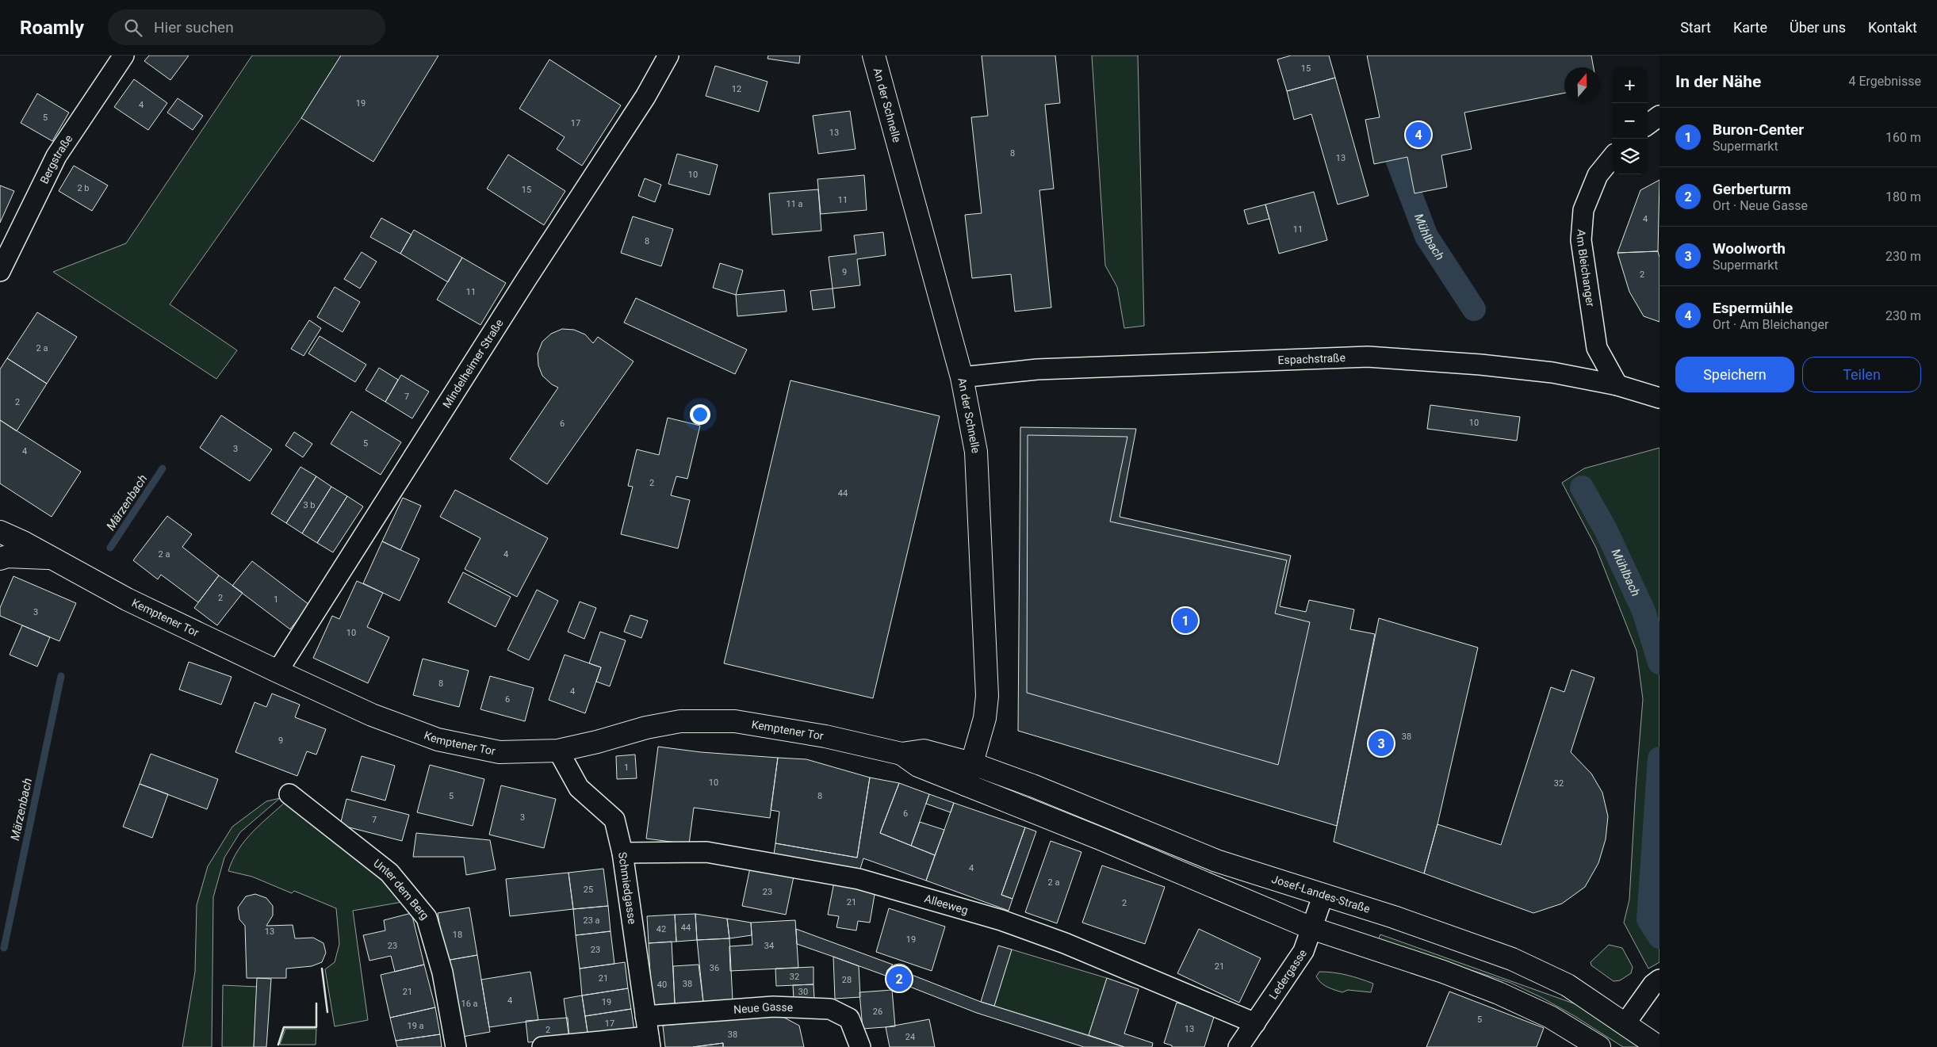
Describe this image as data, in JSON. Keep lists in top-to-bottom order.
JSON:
{
  "streets": {
    "main road": ["An der Schnelle", "Kemptener Tor", "Josef-Landes-Straße"],
    "street": [
      "Bergstraße",
      "Am Bleichanger",
      "Espachstraße",
      "Mindelheimer Straße",
      "Schmiedgasse",
      "Unter dem Berg",
      "Alleeweg",
      "Ledergasse",
      "Neue Gasse"
    ]
  },
  "crossings": [
    ["An der Schnelle", "Espachstraße"],
    ["An der Schnelle", "Kemptener Tor"],
    ["An der Schnelle", "Josef-Landes-Straße"],
    ["Am Bleichanger", "Espachstraße"],
    ["Mindelheimer Straße", "Kemptener Tor"],
    ["Kemptener Tor", "Schmiedgasse"],
    ["Kemptener Tor", "Josef-Landes-Straße"],
    ["Schmiedgasse", "Alleeweg"],
    ["Schmiedgasse", "Neue Gasse"],
    ["Josef-Landes-Straße", "Ledergasse"],
    ["Alleeweg", "Ledergasse"]
  ],
  "water": ["Mühlbach", "Märzenbach"],
  "house_numbers": [
    "15",
    "12",
    "19",
    "4",
    "5",
    "17",
    "13",
    "8",
    "13",
    "10",
    "2 b",
    "15",
    "11",
    "11 a",
    "4",
    "11",
    "8",
    "9",
    "2",
    "11",
    "2 a",
    "7",
    "2",
    "10",
    "6",
    "5",
    "3",
    "4",
    "2",
    "44",
    "3 b",
    "2 a",
    "4",
    "2",
    "1",
    "3",
    "10",
    "8",
    "4",
    "6",
    "38",
    "9",
    "1",
    "10",
    "32",
    "5",
    "8",
    "6",
    "3",
    "7",
    "4",
    "2 a",
    "25",
    "23",
    "21",
    "2",
    "23 a",
    "44",
    "42",
    "13",
    "18",
    "19",
    "23",
    "34",
    "23",
    "21",
    "36",
    "32",
    "21",
    "28",
    "38",
    "40",
    "21",
    "30",
    "4",
    "19",
    "16 a",
    "26",
    "5",
    "17",
    "19 a",
    "13",
    "2",
    "38",
    "24"
  ],
  "north": "top",
  "page": {
    "header": "Roamly",
    "search": "Hier suchen",
    "nav": [
      "Start",
      "Karte",
      "Über uns",
      "Kontakt"
    ],
    "heading": ["In der Nähe", "4 Ergebnisse"],
    "map_buttons": ["+", "−"],
    "list": [
      {
        "mark": "1",
        "name": "Buron-Center",
        "note": "Supermarkt",
        "value": "160 m"
      },
      {
        "mark": "2",
        "name": "Gerberturm",
        "note": "Ort · Neue Gasse",
        "value": "180 m"
      },
      {
        "mark": "3",
        "name": "Woolworth",
        "note": "Supermarkt",
        "value": "230 m"
      },
      {
        "mark": "4",
        "name": "Espermühle",
        "note": "Ort · Am Bleichanger",
        "value": "230 m"
      }
    ],
    "pins": [
      "4",
      "1",
      "3",
      "2"
    ],
    "buttons": ["Speichern", "Teilen"]
  }
}
